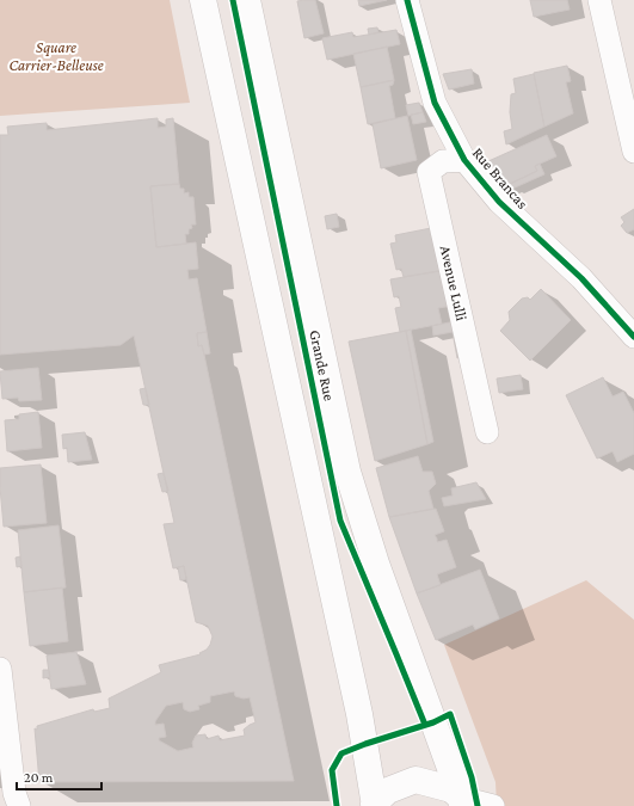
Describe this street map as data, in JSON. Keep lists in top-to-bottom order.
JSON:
{
  "streets": {
    "main road": ["Grande Rue"],
    "street": ["Rue Brancas", "Avenue Lulli"]
  },
  "crossings": [
    ["Rue Brancas", "Avenue Lulli"]
  ],
  "parks": ["Square Carrier-Belleuse"],
  "scale_bar": "20 m"
}
